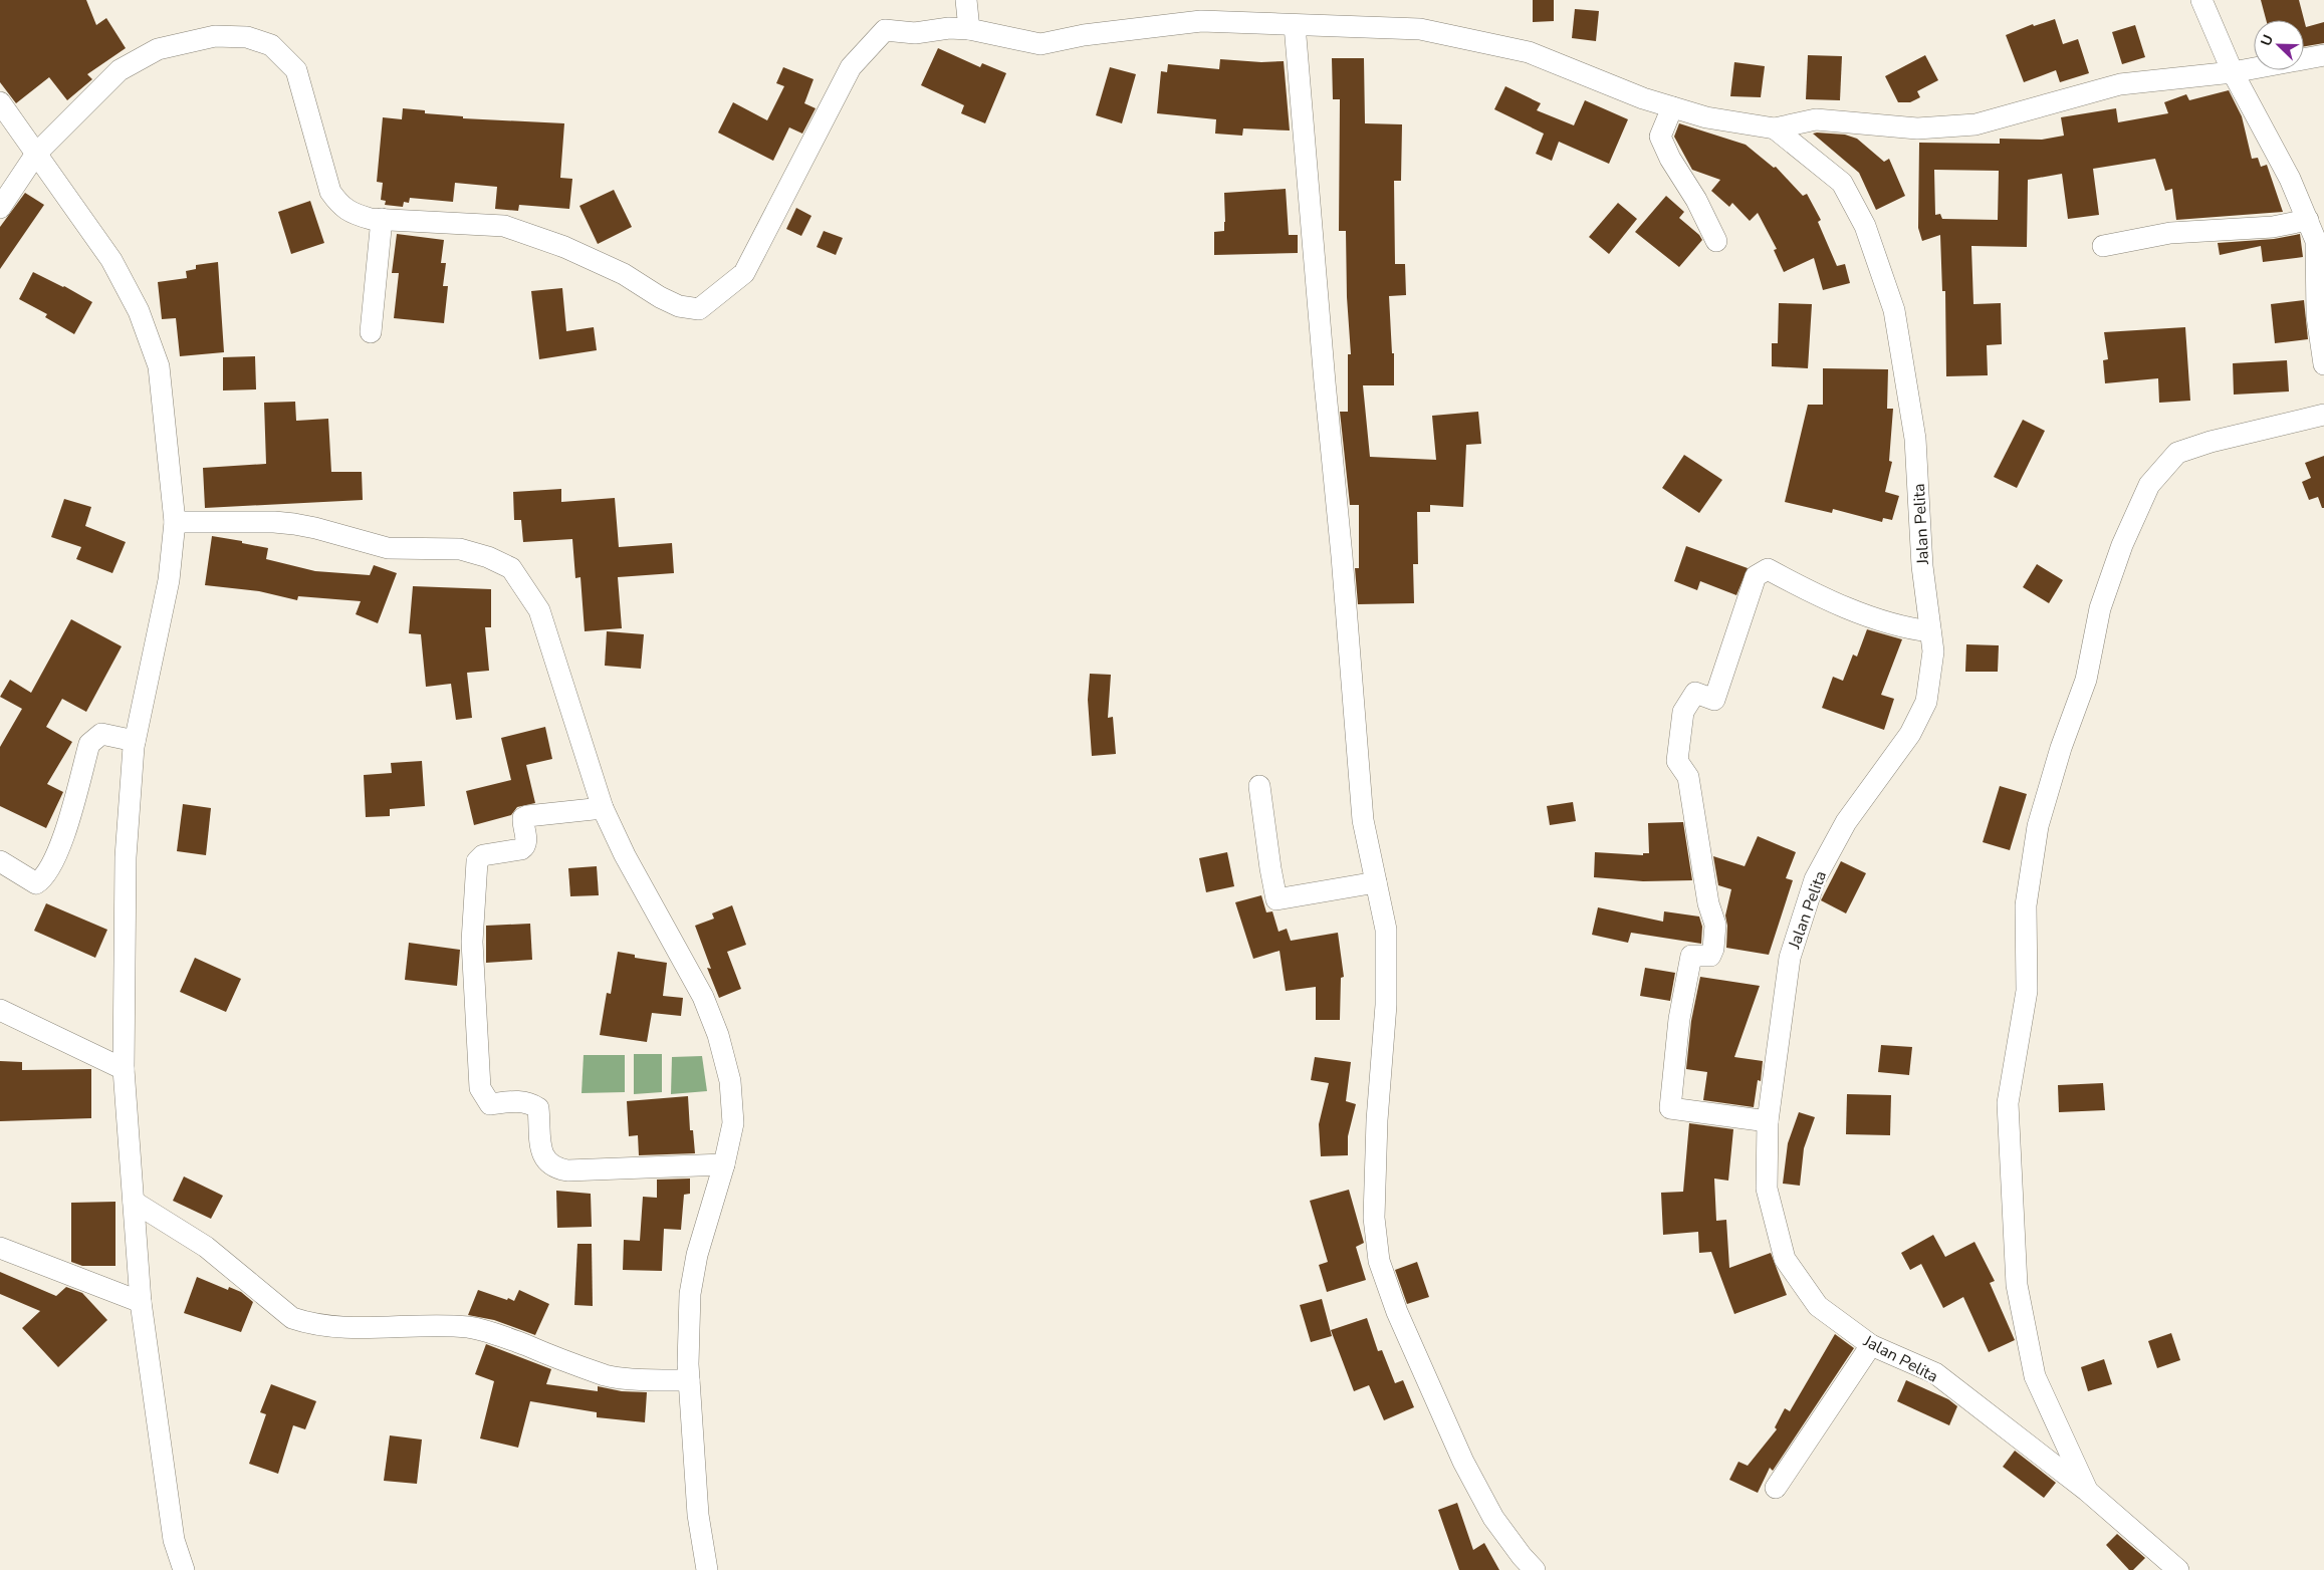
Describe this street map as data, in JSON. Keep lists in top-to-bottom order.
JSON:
{
  "streets": {
    "street": ["Jalan Pelita"]
  },
  "north": "top left"
}
